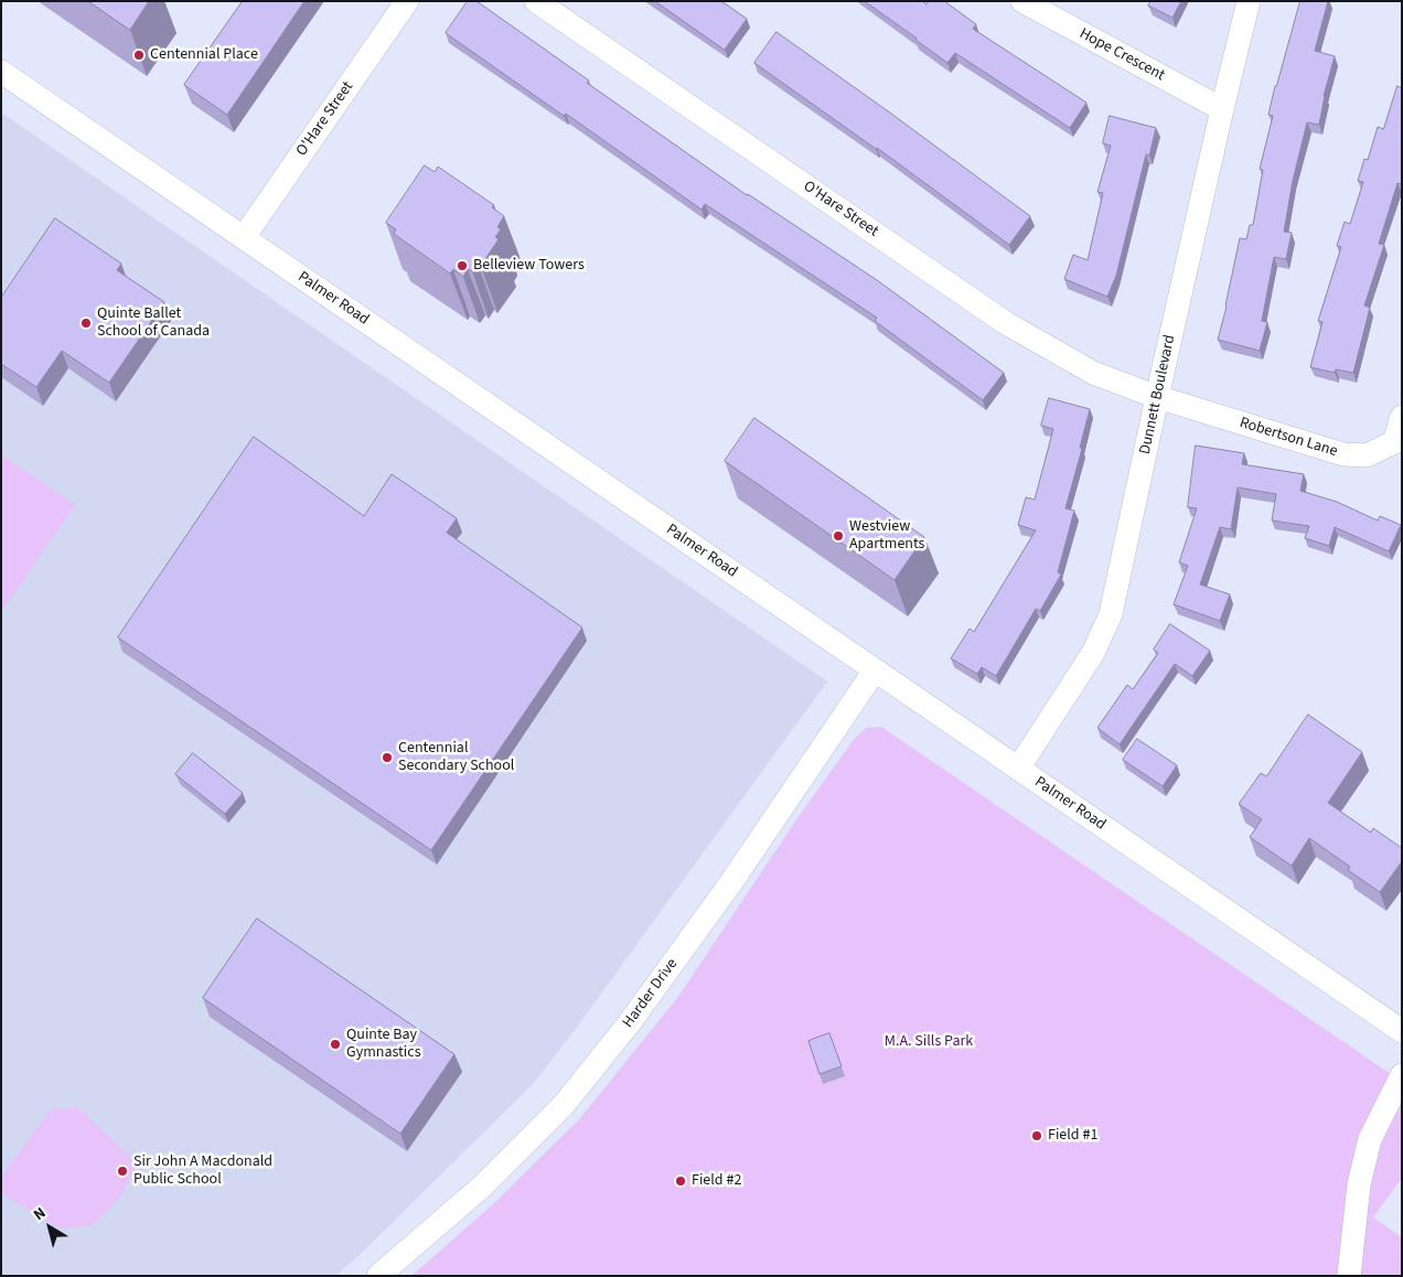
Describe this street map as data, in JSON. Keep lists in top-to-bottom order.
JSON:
{
  "streets": {
    "street": [
      "Hope Crescent",
      "O'Hare Street",
      "Palmer Road",
      "Dunnett Boulevard",
      "Robertson Lane",
      "Harder Drive"
    ]
  },
  "crossings": [
    ["Hope Crescent", "Dunnett Boulevard"],
    ["O'Hare Street", "Palmer Road"],
    ["O'Hare Street", "Dunnett Boulevard"],
    ["O'Hare Street", "Robertson Lane"],
    ["Palmer Road", "Dunnett Boulevard"],
    ["Palmer Road", "Harder Drive"],
    ["Dunnett Boulevard", "Robertson Lane"]
  ],
  "parks": ["M.A. Sills Park"],
  "places": [
    "Centennial Place",
    "Belleview Towers",
    "Quinte Ballet School of Canada",
    "Westview Apartments",
    "Centennial Secondary School",
    "Quinte Bay Gymnastics",
    "Field #1",
    "Sir John A Macdonald Public School",
    "Field #2"
  ],
  "north": "top left"
}
